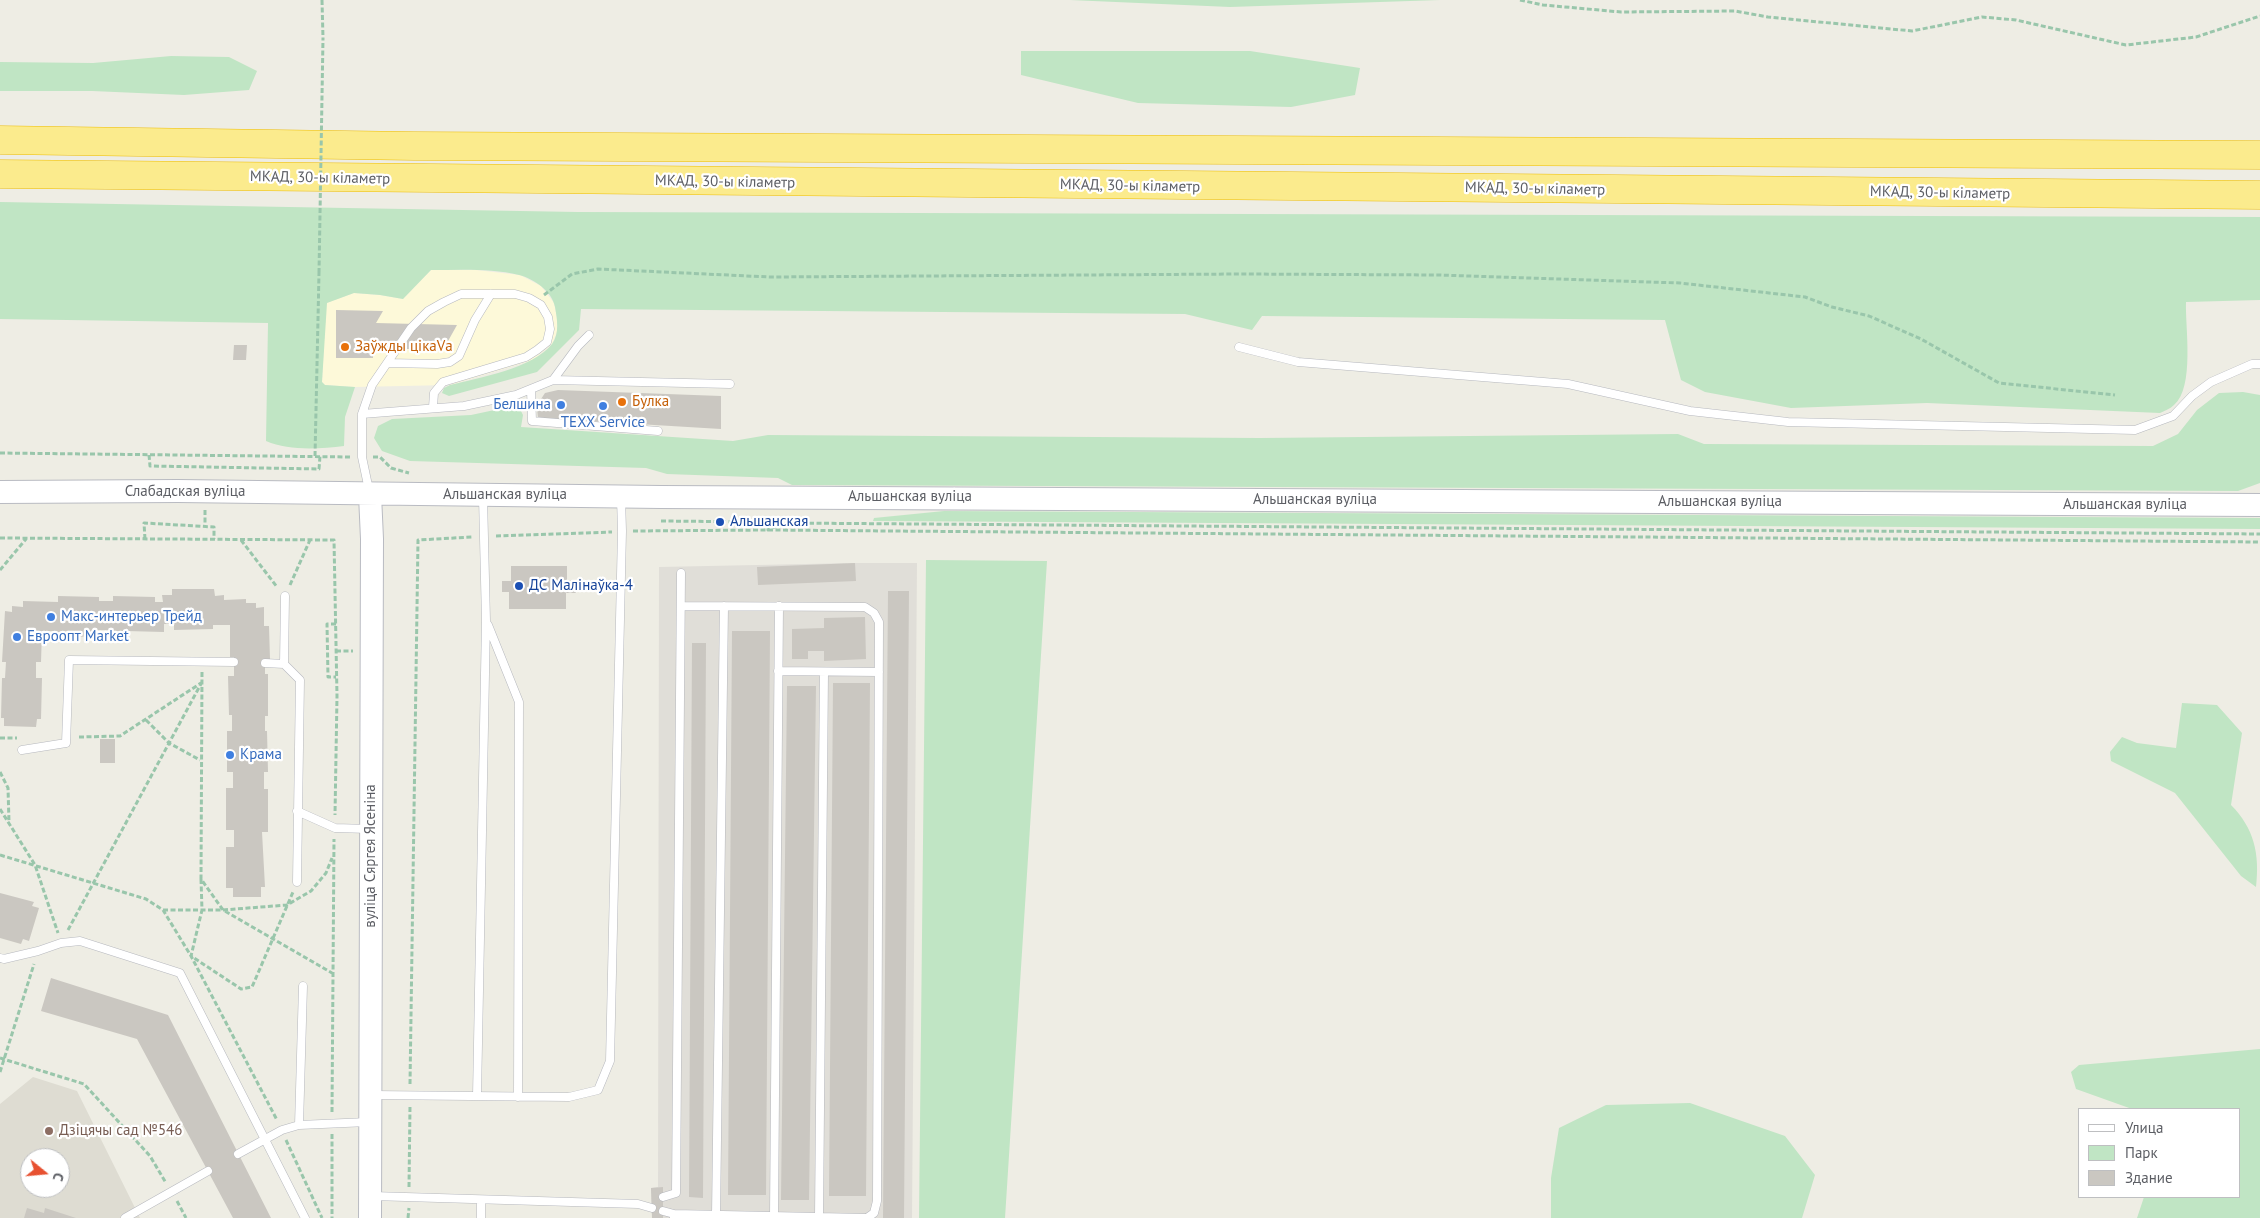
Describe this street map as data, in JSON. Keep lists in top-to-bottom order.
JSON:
{
  "streets": {
    "highway": ["МКАД, 30-ы кіламетр"],
    "main road": ["Слабадская вуліца", "Альшанская вуліца", "вуліца Сяргея Ясеніна"]
  },
  "crossings": [
    ["Слабадская вуліца", "Альшанская вуліца"],
    ["Слабадская вуліца", "вуліца Сяргея Ясеніна"],
    ["Альшанская вуліца", "вуліца Сяргея Ясеніна"]
  ],
  "places": [
    "Заўжды цікаVа",
    "Булка",
    "Белшина",
    "TEXX Service",
    "Альшанская",
    "ДС Малінаўка-4",
    "Макс-интерьер Трейд",
    "Евроопт Market",
    "Крама",
    "Дзіцячы сад №546"
  ],
  "legend": ["Улица", "Парк", "Здание"],
  "north": "right"
}
